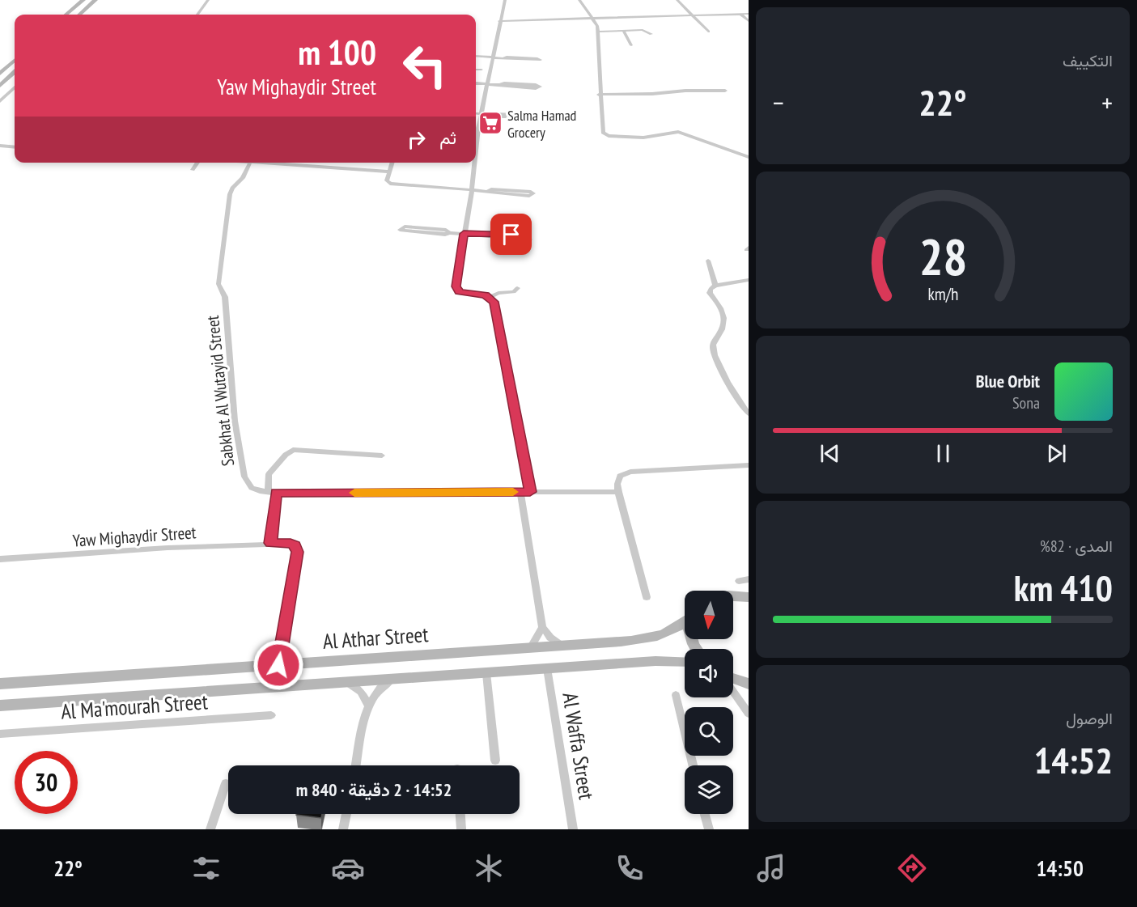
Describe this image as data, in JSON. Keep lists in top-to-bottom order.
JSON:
{
  "streets": {
    "street": [
      "Sabkhat Al Wutayid Street",
      "Yaw Mighaydir Street",
      "Al Athar Street",
      "Al Ma'mourah Street",
      "Al Waffa Street"
    ]
  },
  "crossings": [
    ["Yaw Mighaydir Street", "Al Athar Street"]
  ],
  "places": {
    "supermarket": ["Salma Hamad Grocery"]
  },
  "north": "bottom",
  "page": {
    "tile": [
      "التكييف",
      ["المدى · 82%", "410 km"],
      ["الوصول", "14:52"]
    ],
    "turn": ["100 m", "Yaw Mighaydir Street"],
    "heat": ["−", "22°", "+"],
    "then": "ثم",
    "song": ["Blue Orbit", "Sona"],
    "limit": "30",
    "trip": "14:52 · 2 دقيقة · 840 m",
    "tabs": ["14:50", "22°"],
    "gauge": ["28", "km/h"]
  }
}
